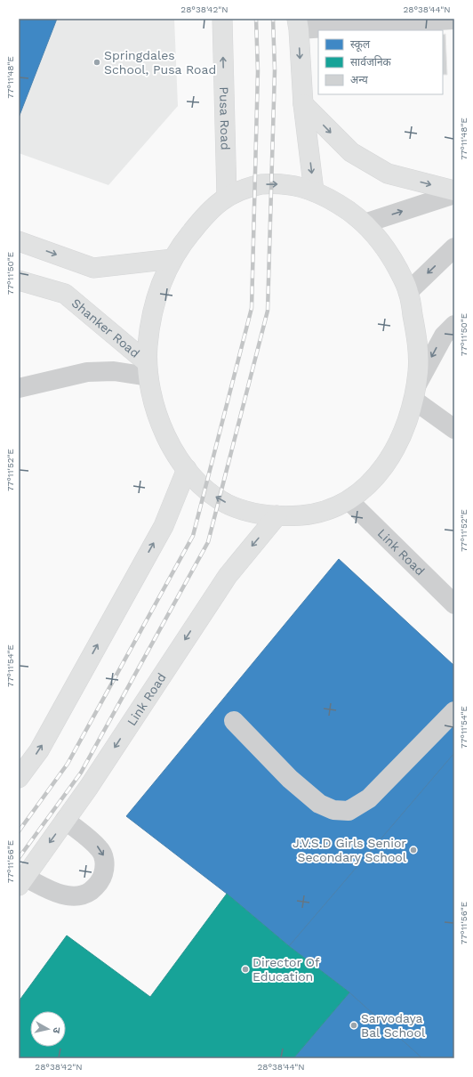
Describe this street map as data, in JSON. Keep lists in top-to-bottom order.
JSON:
{
  "streets": {
    "main road": ["Pusa Road", "Shanker Road", "Link Road"]
  },
  "one_way": ["Link Road"],
  "places": [
    "Springdales School, Pusa Road",
    "J.V.S.D Girls Senior Secondary School",
    "Director Of Education",
    "Sarvodaya Bal School"
  ],
  "legend": ["स्कूल", "सार्वजनिक", "अन्य"],
  "north": "right",
  "coordinates": [
    "28°38'42\"N",
    "28°38'44\"N",
    "77°11'48\"E",
    "77°11'50\"E",
    "77°11'52\"E",
    "77°11'54\"E",
    "77°11'56\"E"
  ]
}
